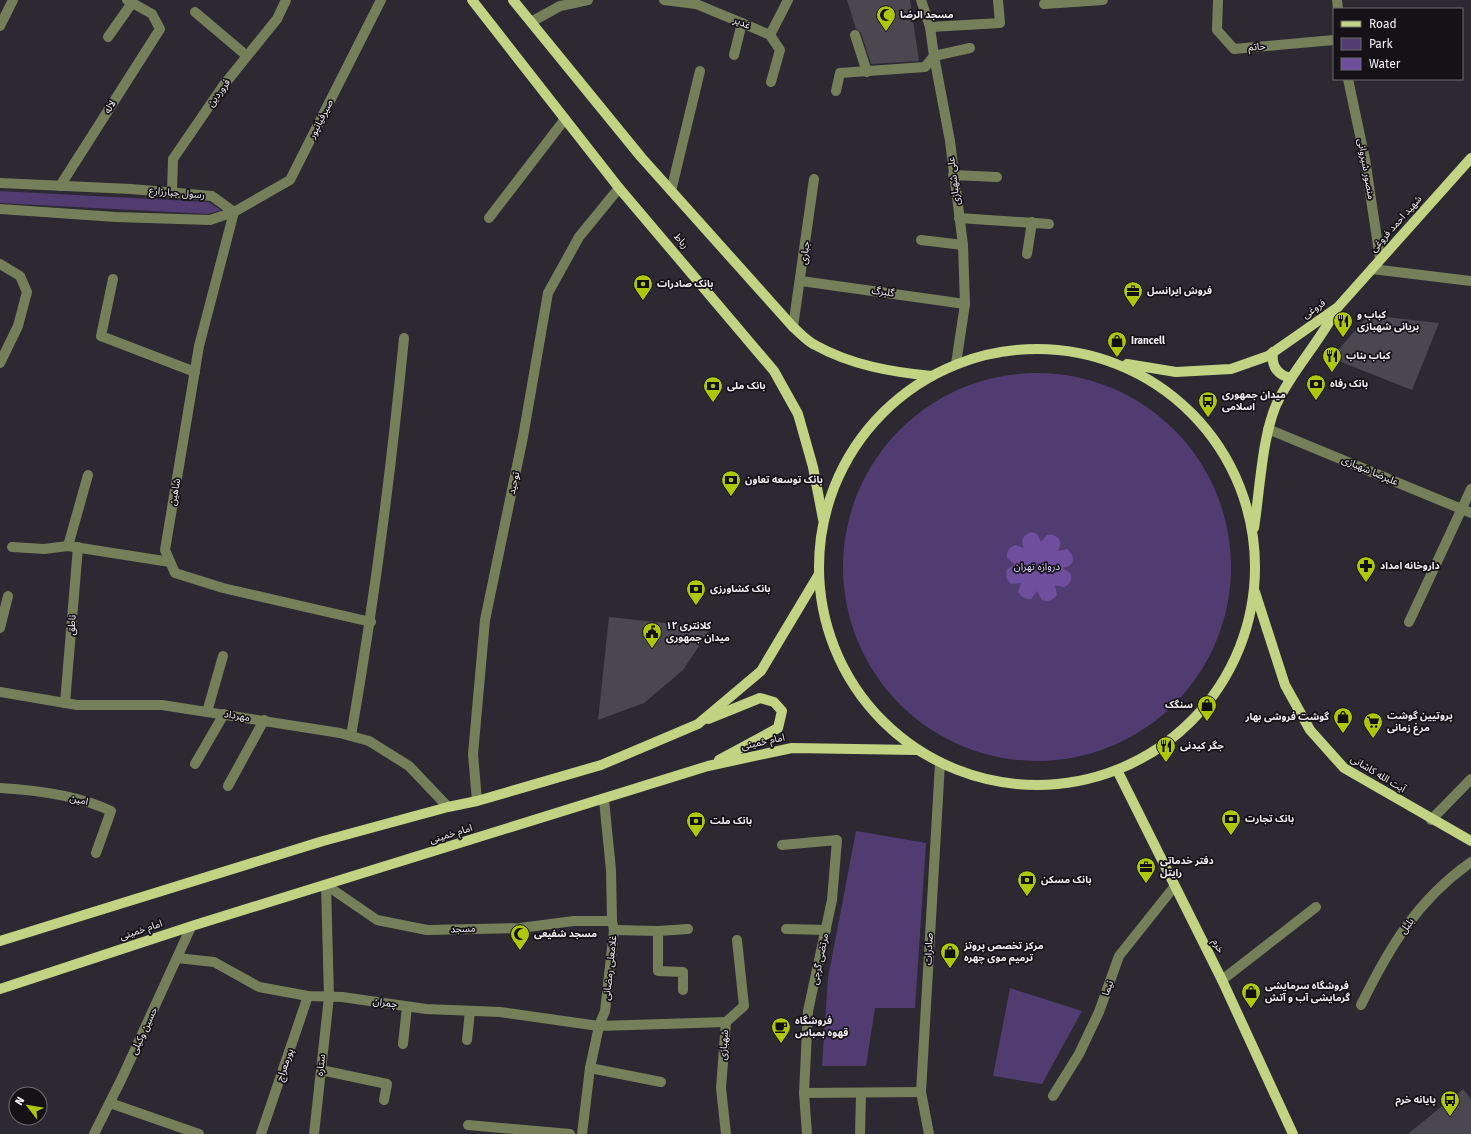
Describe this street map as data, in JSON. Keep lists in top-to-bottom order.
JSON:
{
  "streets": {
    "main road": [
      "شهید احمد فروغی",
      "رباط",
      "فروغی",
      "امام خمینی",
      "آیت الله کاشانی",
      "خرم"
    ],
    "street": [
      "غدیر",
      "حاتم",
      "فروردین",
      "لاله",
      "صیرفیانپور",
      "منصور شیروانی",
      "علی شهبازی",
      "رسول جبارزارع",
      "جباری",
      "گلبرگ",
      "علیرضا شهبازی",
      "توحید",
      "شاهین",
      "ناطق",
      "مهرداد",
      "امین",
      "بلبل",
      "مسجد",
      "صادرات",
      "مرتضی گرجی",
      "غلامعلی رمضانی",
      "نیما",
      "چمران",
      "حسین وکیلی",
      "شهبازی",
      "پورمعراج",
      "ستاره"
    ]
  },
  "crossings": [
    ["فروردین", "رسول جبارزارع"],
    ["لاله", "رسول جبارزارع"],
    ["صیرفیانپور", "رسول جبارزارع"],
    ["صیرفیانپور", "شاهین"],
    ["منصور شیروانی", "شهید احمد فروغی"],
    ["علی شهبازی", "گلبرگ"],
    ["رسول جبارزارع", "شاهین"],
    ["شهید احمد فروغی", "فروغی"],
    ["رباط", "توحید"],
    ["جباری", "گلبرگ"],
    ["فروغی", "علیرضا شهبازی"],
    ["ناطق", "مهرداد"],
    ["امام خمینی", "مسجد"],
    ["امام خمینی", "غلامعلی رمضانی"],
    ["امام خمینی", "حسین وکیلی"],
    ["امام خمینی", "ستاره"],
    ["مسجد", "غلامعلی رمضانی"],
    ["مسجد", "ستاره"],
    ["خرم", "نیما"],
    ["غلامعلی رمضانی", "چمران"],
    ["چمران", "حسین وکیلی"],
    ["چمران", "شهبازی"],
    ["چمران", "پورمعراج"],
    ["چمران", "ستاره"]
  ],
  "parks": ["دروازه تهران"],
  "places": {
    "mosque": ["مسجد الرضا", "مسجد شفیعی"],
    "bank": [
      "بانک صادرات",
      "بانک رفاه",
      "بانک ملی",
      "بانک توسعه تعاون",
      "بانک کشاورزی",
      "بانک تجارت",
      "بانک ملت",
      "بانک مسکن"
    ],
    "office": ["فروش ایرانسل", "دفتر خدماتی رایتل"],
    "restaurant": ["کباب و بریانی شهبازی", "کباب بناب", "جگر کیدنی"],
    "shop": [
      "Irancell",
      "سنگک",
      "گوشت فروشی بهار",
      "مرکز تخصص پروتز ترمیم موی چهره",
      "فروشگاه سرمایشی گرمایشی آب و آتش"
    ],
    "bus stop": ["میدان جمهوری اسلامی", "پایانه خرم"],
    "pharmacy": ["داروخانه امداد"],
    "public building": ["کلانتری ۱۲ میدان جمهوری"],
    "supermarket": ["پروتیین گوشت مرغ زمانی"],
    "cafe": ["فروشگاه قهوه بمباس"]
  },
  "legend": ["Road", "Park", "Water"],
  "north": "top left"
}
